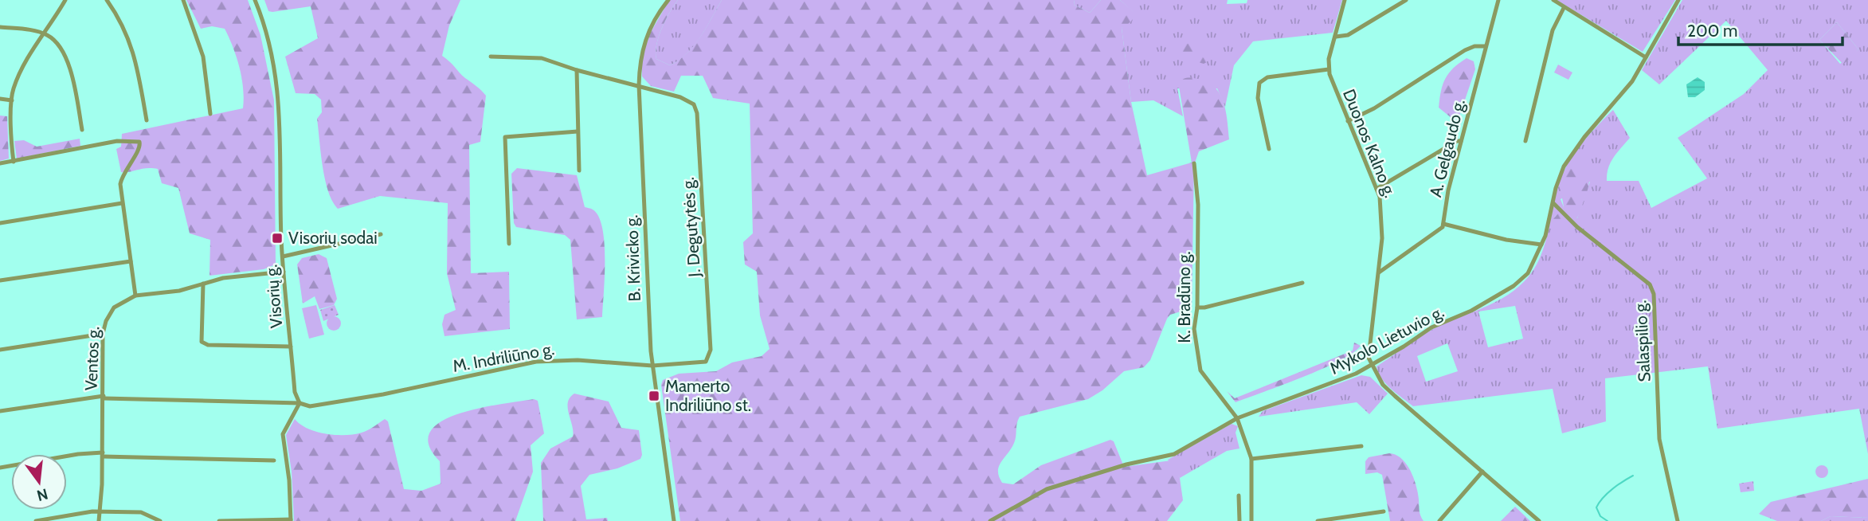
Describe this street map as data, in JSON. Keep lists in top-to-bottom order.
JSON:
{
  "streets": {
    "street": [
      "Duonos Kalno g.",
      "A. Gelgaudo g.",
      "J. Degutytės g.",
      "B. Krivicko g.",
      "Visorių g.",
      "K. Bradūno g.",
      "Mykolo Lietuvio g.",
      "Salaspilio g.",
      "M. Indriliūno g.",
      "Ventos g."
    ]
  },
  "crossings": [
    ["Duonos Kalno g.", "A. Gelgaudo g."],
    ["Duonos Kalno g.", "Mykolo Lietuvio g."],
    ["J. Degutytės g.", "B. Krivicko g."],
    ["J. Degutytės g.", "M. Indriliūno g."],
    ["B. Krivicko g.", "M. Indriliūno g."],
    ["Visorių g.", "M. Indriliūno g."],
    ["Visorių g.", "Ventos g."],
    ["K. Bradūno g.", "Mykolo Lietuvio g."],
    ["Mykolo Lietuvio g.", "Salaspilio g."],
    ["M. Indriliūno g.", "Ventos g."]
  ],
  "places": {
    "transit": ["Visorių sodai", "Mamerto Indriliūno st."]
  },
  "scale_bar": "200 m",
  "north": "bottom"
}
